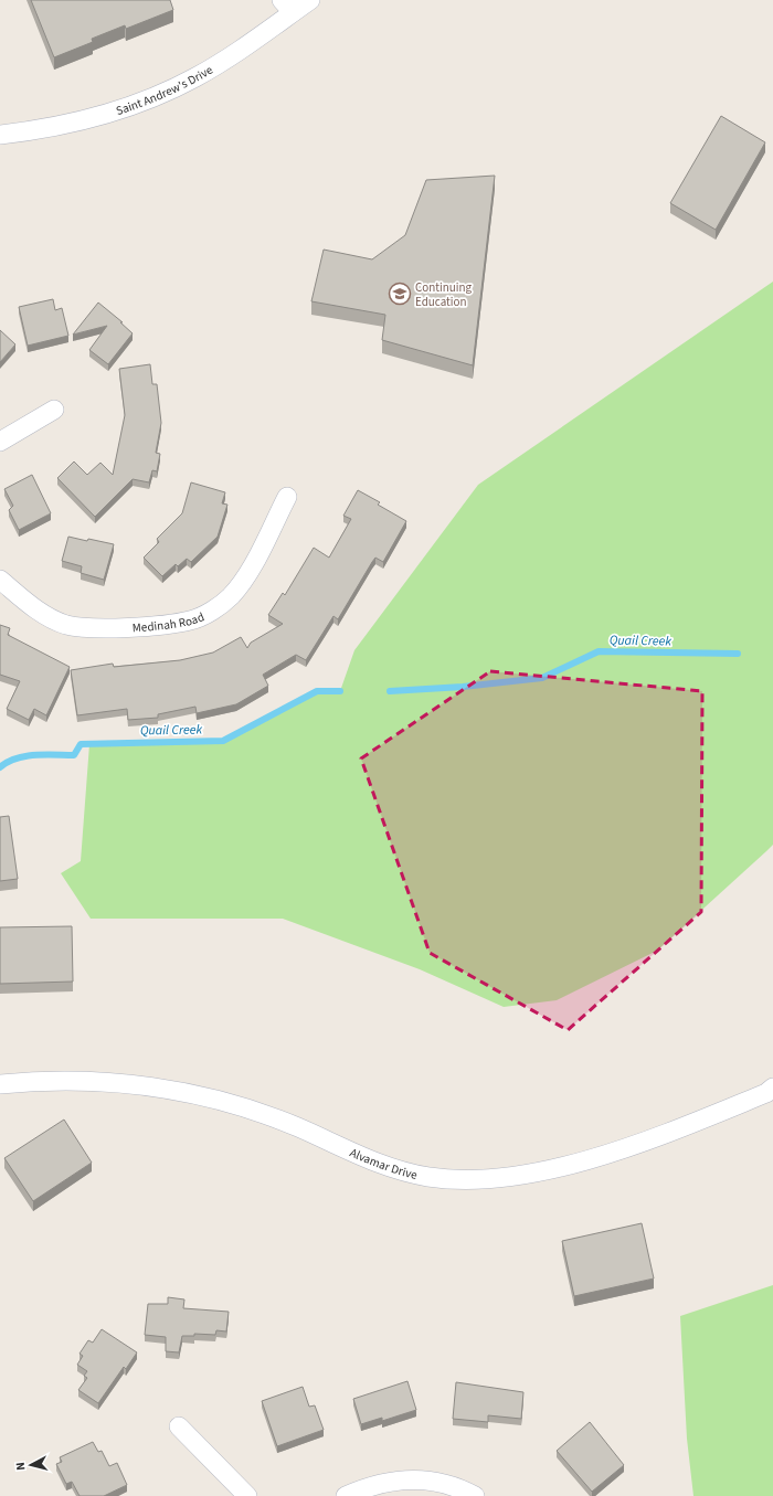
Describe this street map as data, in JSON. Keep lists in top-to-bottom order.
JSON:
{
  "streets": {
    "street": ["Saint Andrew's Drive", "Medinah Road", "Alvamar Drive"]
  },
  "water": ["Quail Creek"],
  "places": {
    "school or university": ["Continuing Education"]
  },
  "north": "left"
}
